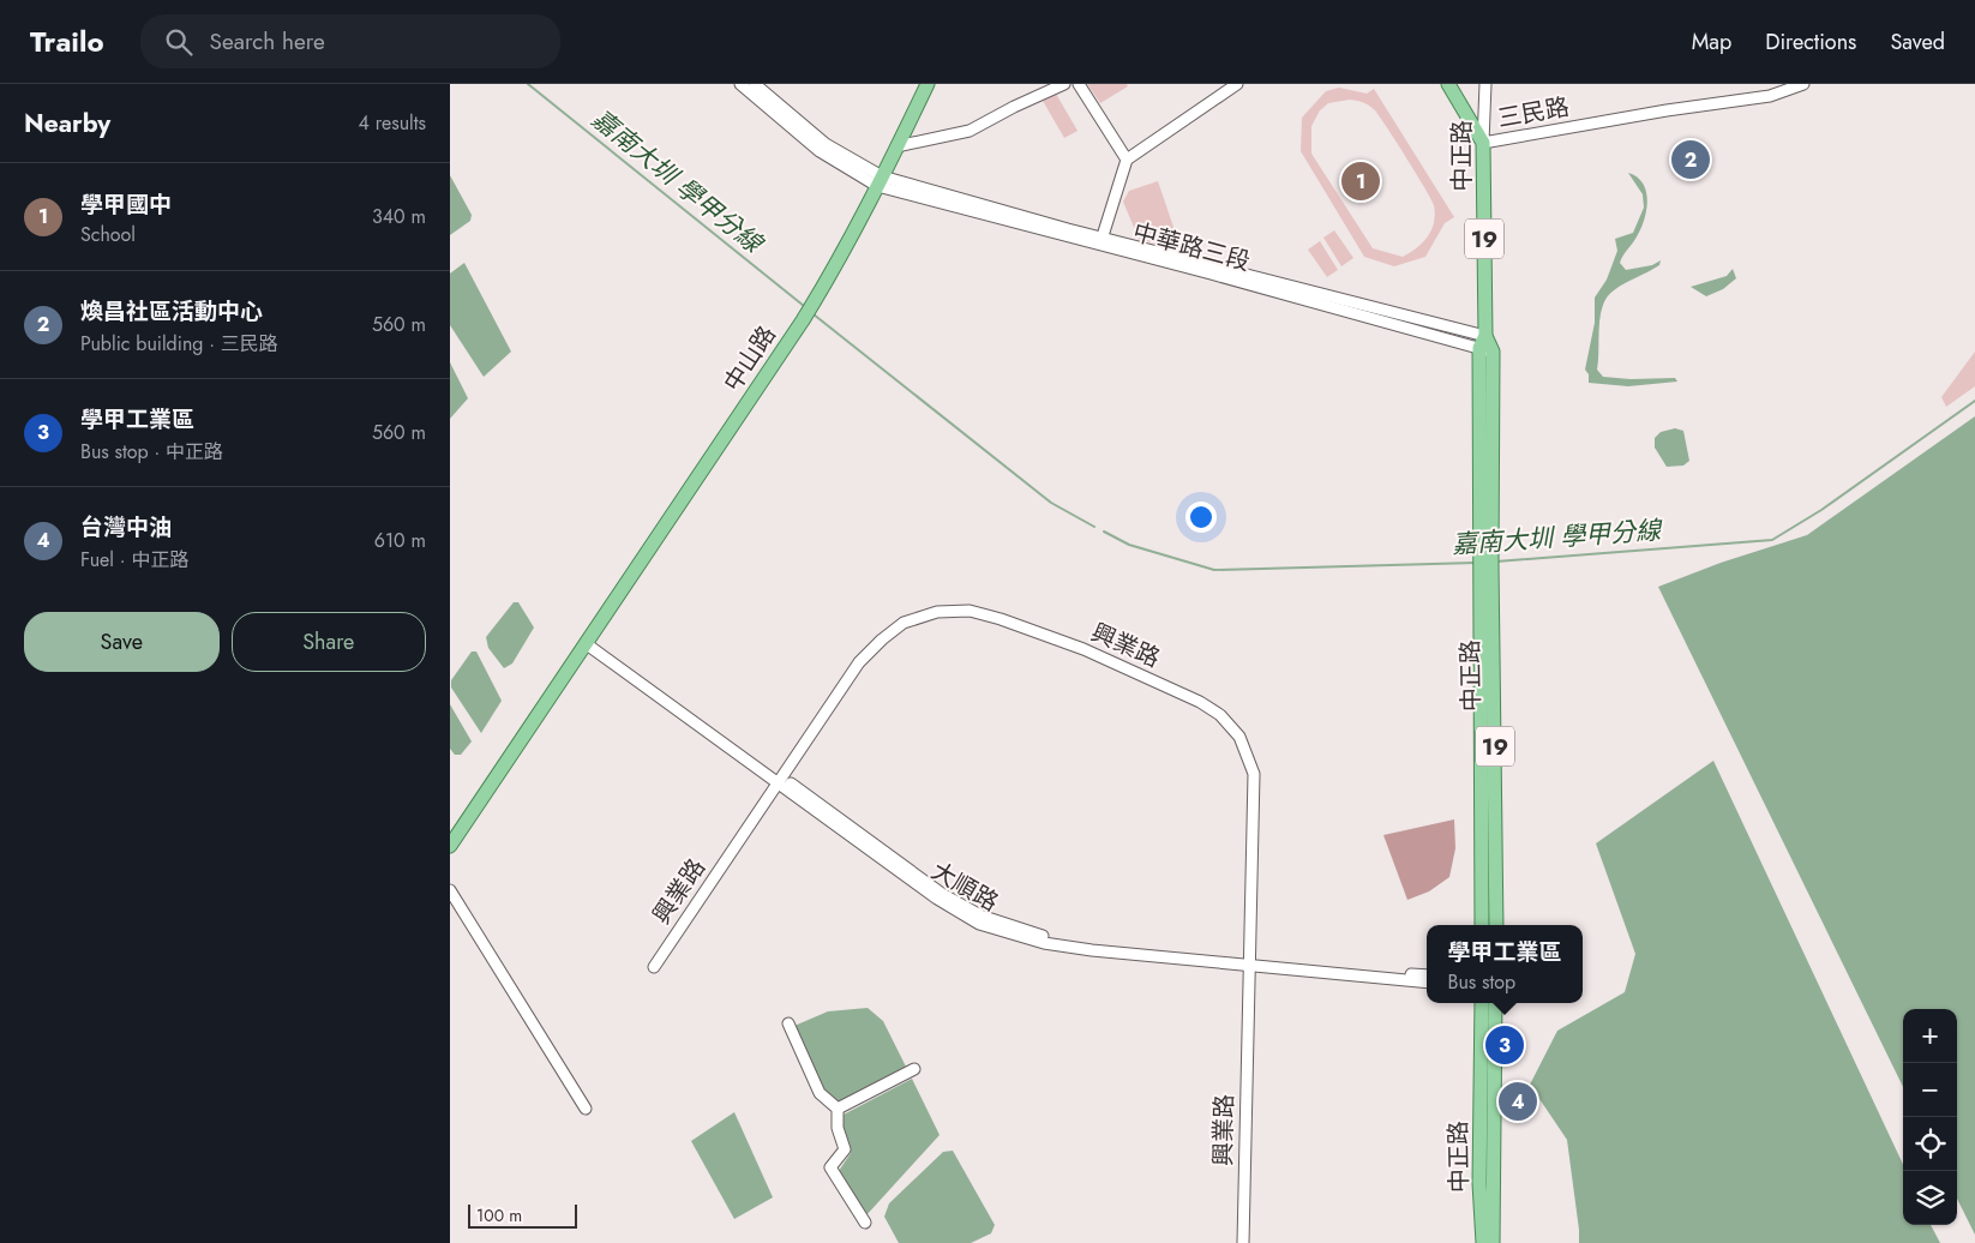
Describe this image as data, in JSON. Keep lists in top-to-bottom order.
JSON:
{
  "streets": {
    "main road": ["中正路", "19", "中山路"],
    "street": [
      "三民路",
      "中華路三段",
      "興業路",
      "大順路"
    ]
  },
  "crossings": [
    ["三民路", "中正路"],
    ["三民路", "19"],
    ["中正路", "19"],
    ["中正路", "中華路三段"],
    ["中華路三段", "中山路"],
    ["中山路", "大順路"],
    ["興業路", "大順路"]
  ],
  "water": ["嘉南大圳 學甲分線"],
  "scale_bar": "100 m",
  "page": {
    "header": "Trailo",
    "search": "Search here",
    "nav": ["Map", "Directions", "Saved"],
    "heading": ["Nearby", "4 results"],
    "pins": [
      "2",
      "1",
      "3",
      "4"
    ],
    "list": [
      {
        "mark": "1",
        "name": "學甲國中",
        "note": "School",
        "value": "340 m"
      },
      {
        "mark": "2",
        "name": "煥昌社區活動中心",
        "note": "Public building · 三民路",
        "value": "560 m"
      },
      {
        "mark": "3",
        "name": "學甲工業區",
        "note": "Bus stop · 中正路",
        "value": "560 m"
      },
      {
        "mark": "4",
        "name": "台灣中油",
        "note": "Fuel · 中正路",
        "value": "610 m"
      }
    ],
    "buttons": ["Save", "Share"],
    "popup": ["學甲工業區", "Bus stop"],
    "map_buttons": ["+", "−"],
    "scale": "100 m"
  }
}
